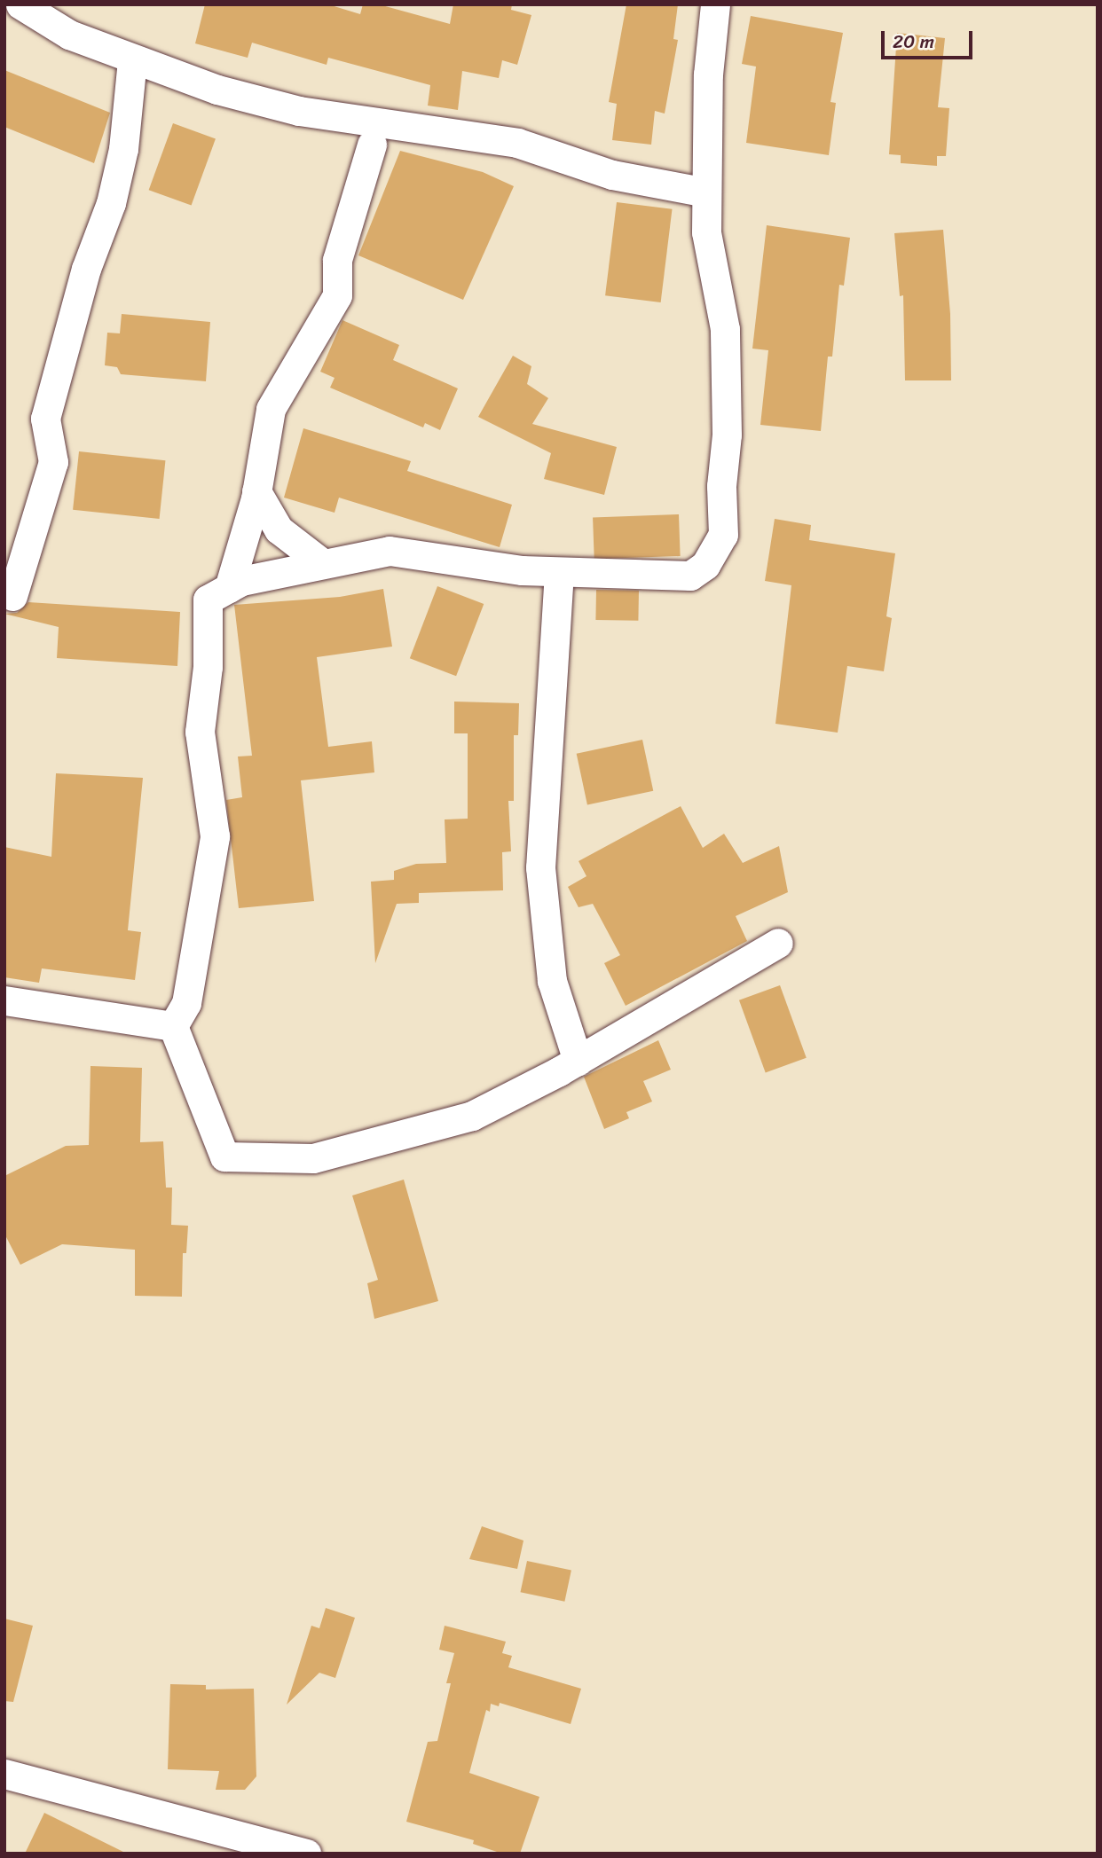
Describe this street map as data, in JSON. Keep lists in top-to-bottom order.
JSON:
{
  "scale_bar": "20 m"
}
